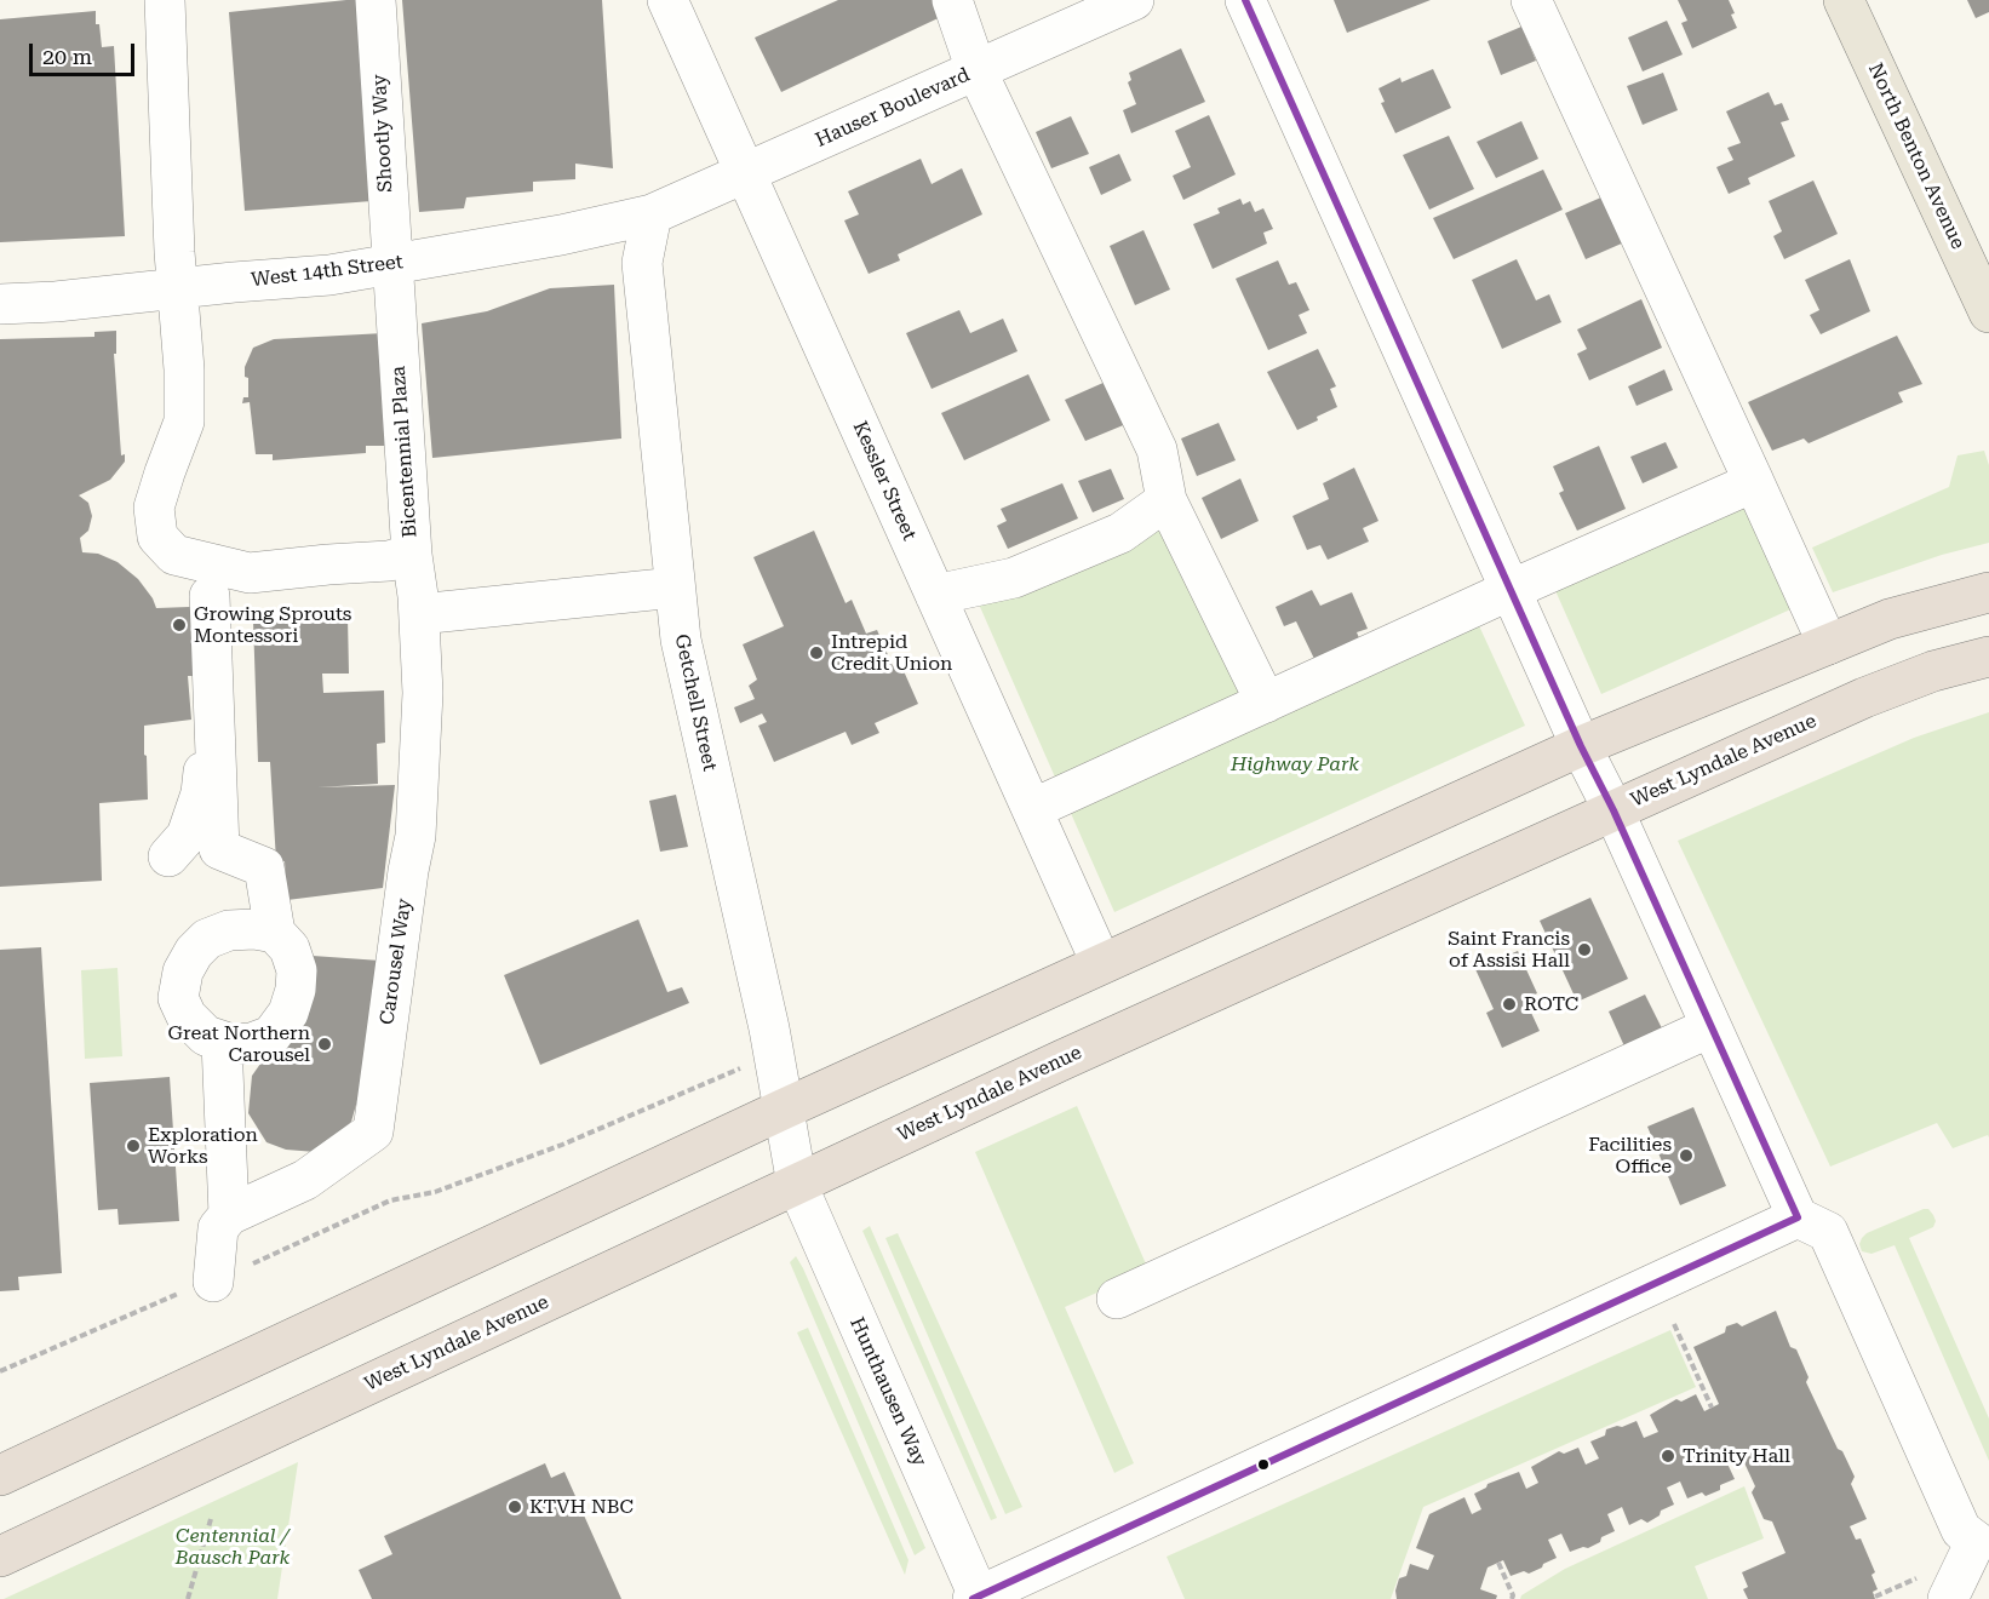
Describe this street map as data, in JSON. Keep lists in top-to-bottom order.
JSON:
{
  "streets": {
    "highway": ["West Lyndale Avenue"],
    "main road": ["North Benton Avenue"],
    "street": [
      "Hauser Boulevard",
      "Shootly Way",
      "West 14th Street",
      "Bicentennial Plaza",
      "Kessler Street",
      "Getchell Street",
      "Carousel Way",
      "Hunthausen Way"
    ]
  },
  "crossings": [
    ["Hauser Boulevard", "West 14th Street"],
    ["Hauser Boulevard", "Kessler Street"],
    ["Hauser Boulevard", "Getchell Street"],
    ["Shootly Way", "West 14th Street"],
    ["Shootly Way", "Bicentennial Plaza"],
    ["West 14th Street", "Bicentennial Plaza"],
    ["West 14th Street", "Getchell Street"],
    ["Bicentennial Plaza", "Carousel Way"],
    ["Getchell Street", "West Lyndale Avenue"],
    ["Getchell Street", "Hunthausen Way"],
    ["West Lyndale Avenue", "Hunthausen Way"]
  ],
  "parks": ["Highway Park", "Centennial / Bausch Park"],
  "places": [
    "Growing Sprouts Montessori",
    "Intrepid Credit Union",
    "Saint Francis of Assisi Hall",
    "ROTC",
    "Great Northern Carousel",
    "Exploration Works",
    "Facilities Office",
    "Trinity Hall",
    "KTVH NBC"
  ],
  "scale_bar": "20 m"
}
